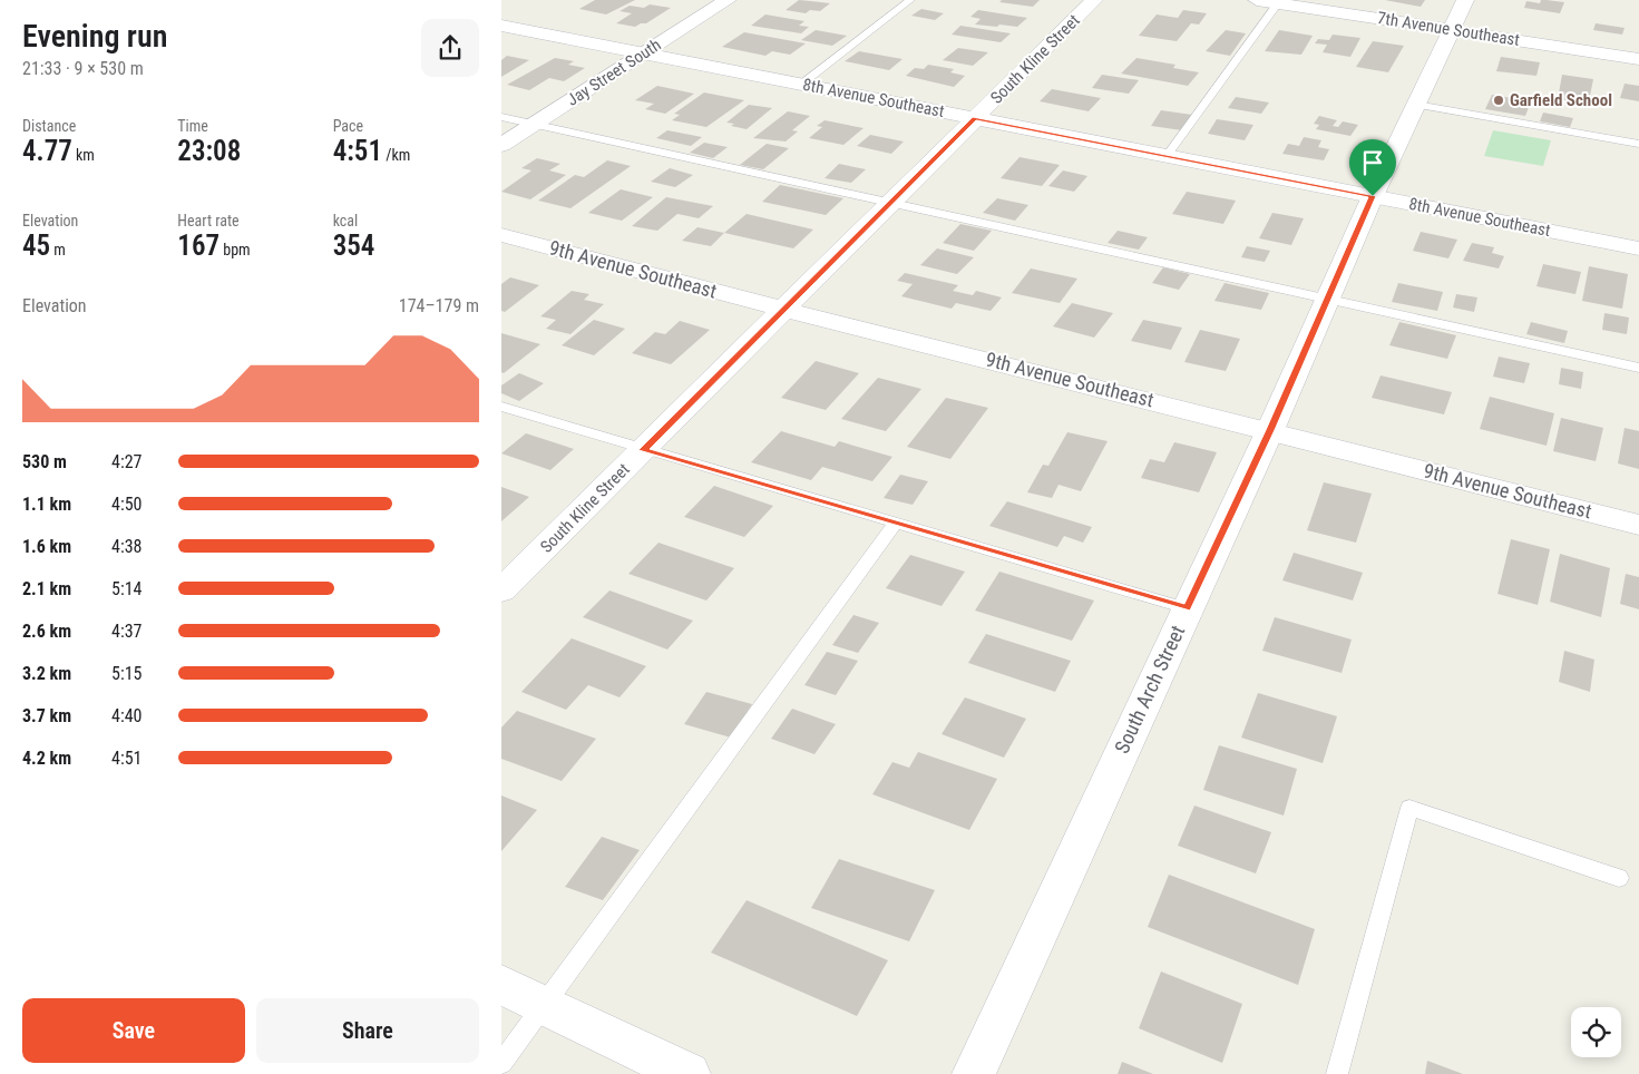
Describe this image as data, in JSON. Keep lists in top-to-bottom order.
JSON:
{
  "streets": {
    "street": [
      "7th Avenue Southeast",
      "South Kline Street",
      "Jay Street South",
      "8th Avenue Southeast",
      "9th Avenue Southeast",
      "South Arch Street"
    ]
  },
  "crossings": [
    ["7th Avenue Southeast", "South Arch Street"],
    ["South Kline Street", "8th Avenue Southeast"],
    ["South Kline Street", "9th Avenue Southeast"],
    ["Jay Street South", "8th Avenue Southeast"],
    ["8th Avenue Southeast", "South Arch Street"],
    ["9th Avenue Southeast", "South Arch Street"]
  ],
  "places": ["Garfield School"],
  "page": {
    "heading": ["Evening run", "21:33 · 9 × 530 m"],
    "stats": [
      ["Distance", "4.77 km"],
      ["Time", "23:08"],
      ["Pace", "4:51 /km"],
      ["Elevation", "45 m"],
      ["Heart rate", "167 bpm"],
      ["kcal", "354"]
    ],
    "chart": ["Elevation", "174–179 m"],
    "list": [
      {
        "name": "530 m",
        "note": "4:27"
      },
      {
        "name": "1.1 km",
        "note": "4:50"
      },
      {
        "name": "1.6 km",
        "note": "4:38"
      },
      {
        "name": "2.1 km",
        "note": "5:14"
      },
      {
        "name": "2.6 km",
        "note": "4:37"
      },
      {
        "name": "3.2 km",
        "note": "5:15"
      },
      {
        "name": "3.7 km",
        "note": "4:40"
      },
      {
        "name": "4.2 km",
        "note": "4:51"
      }
    ],
    "buttons": ["Save", "Share"]
  }
}
